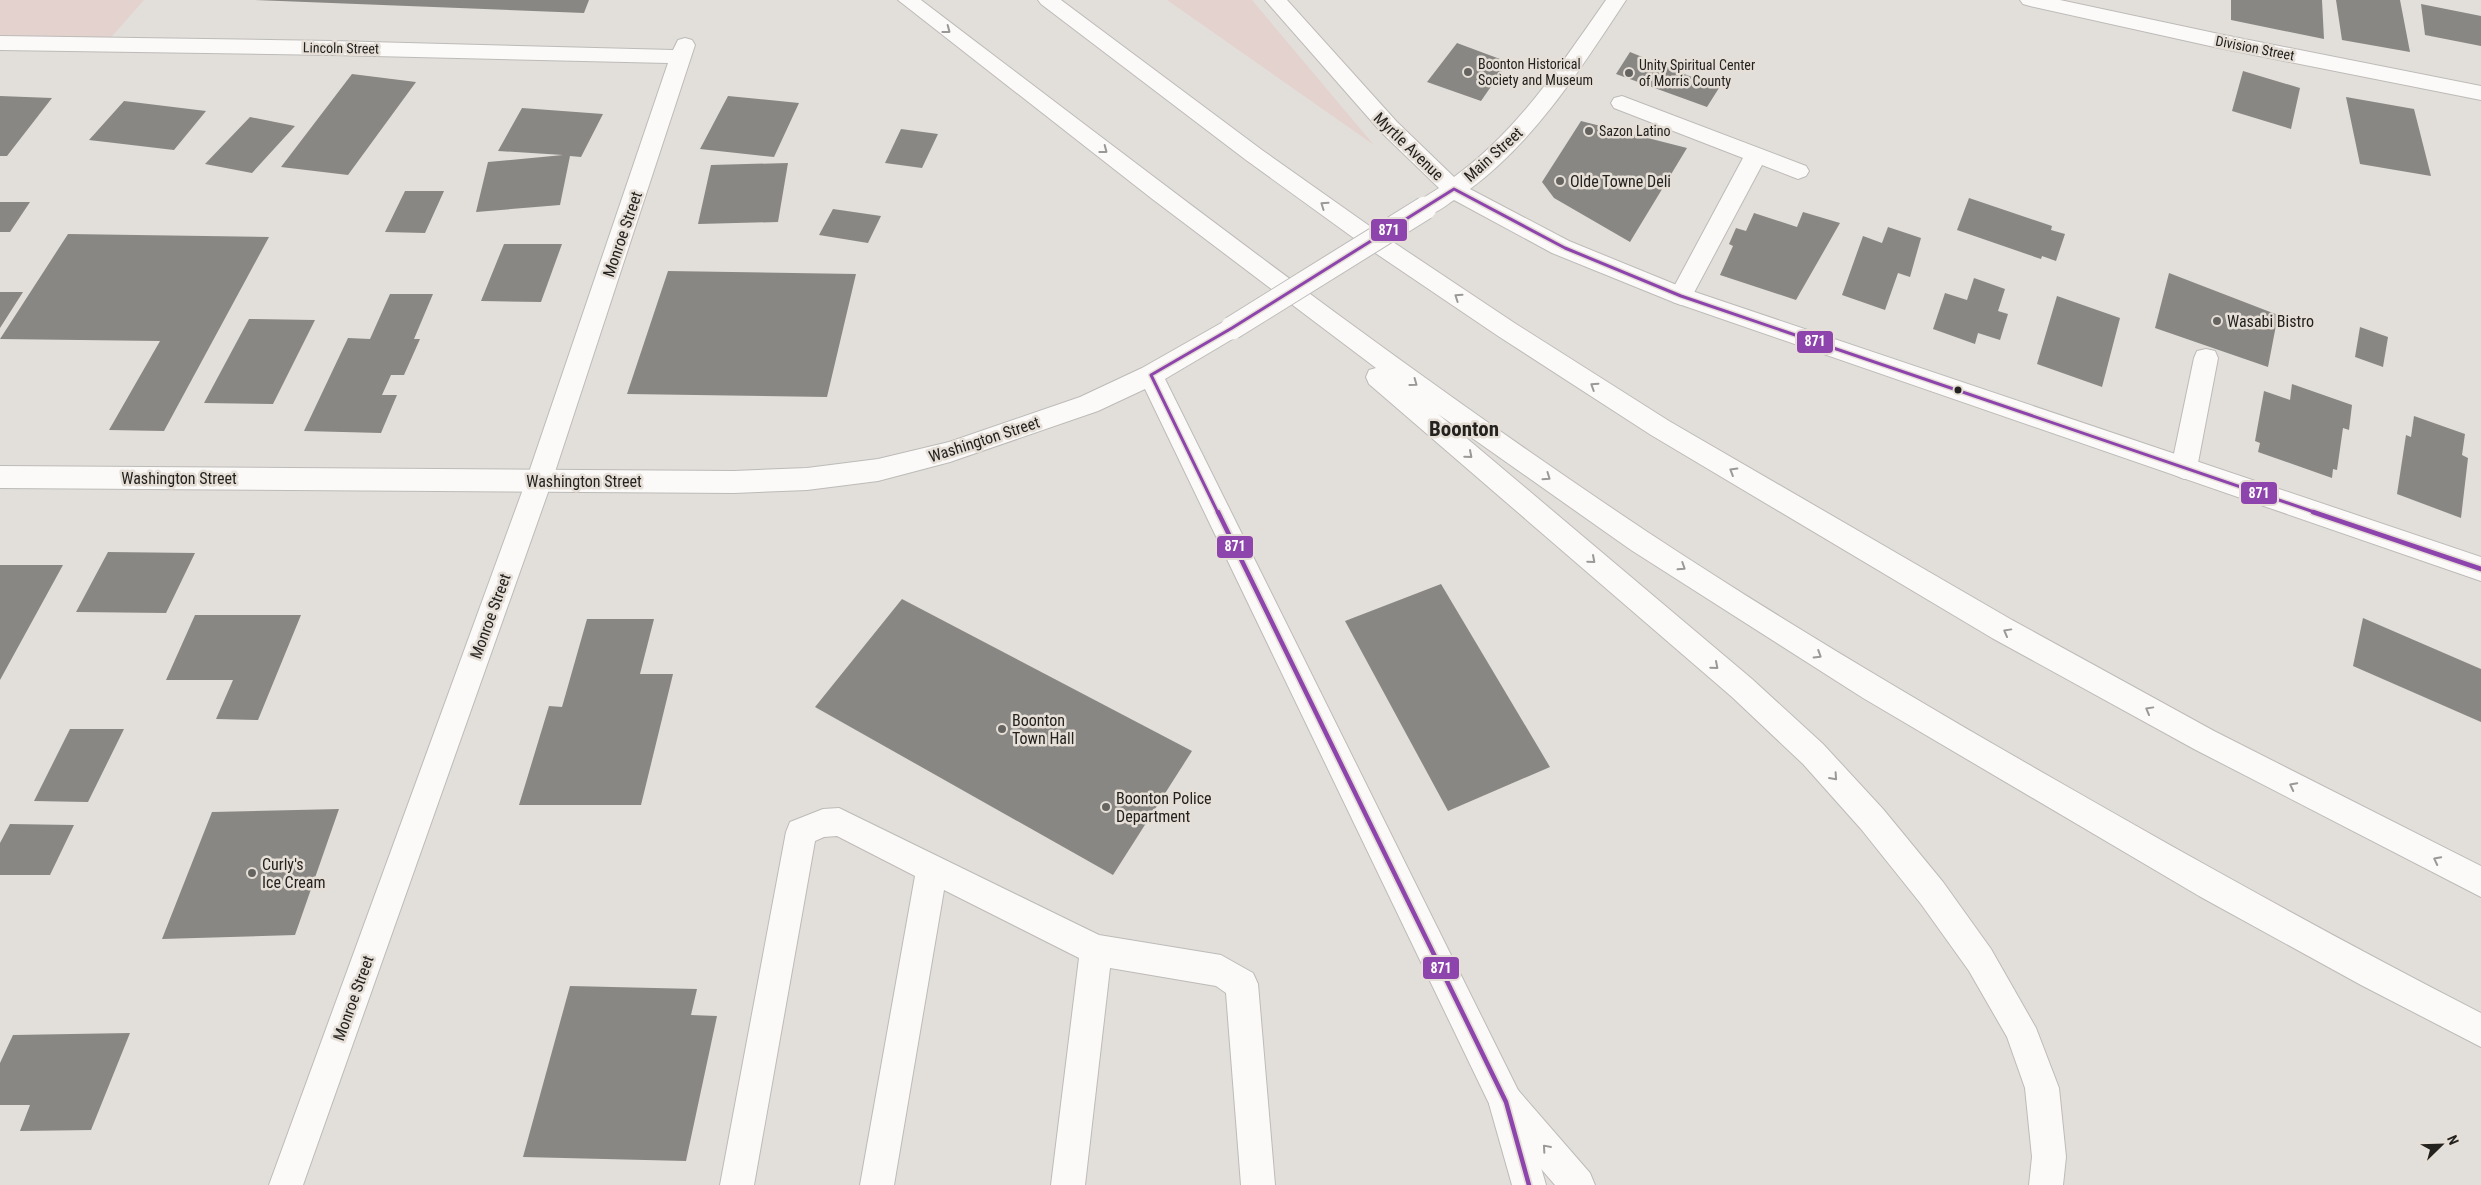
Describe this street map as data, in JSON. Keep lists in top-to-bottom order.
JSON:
{
  "streets": {
    "main road": [
      "Lincoln Street",
      "Division Street",
      "Myrtle Avenue",
      "Main Street",
      "Monroe Street",
      "Washington Street"
    ]
  },
  "crossings": [
    ["Lincoln Street", "Monroe Street"],
    ["Myrtle Avenue", "Main Street"],
    ["Main Street", "Washington Street"],
    ["Monroe Street", "Washington Street"]
  ],
  "districts": ["Boonton"],
  "places": [
    "Boonton Historical Society and Museum",
    "Unity Spiritual Center of Morris County",
    "Sazon Latino",
    "Olde Towne Deli",
    "Wasabi Bistro",
    "Boonton Town Hall",
    "Boonton Police Department",
    "Curly's Ice Cream"
  ],
  "lines": ["transit line 871"],
  "north": "top right"
}
